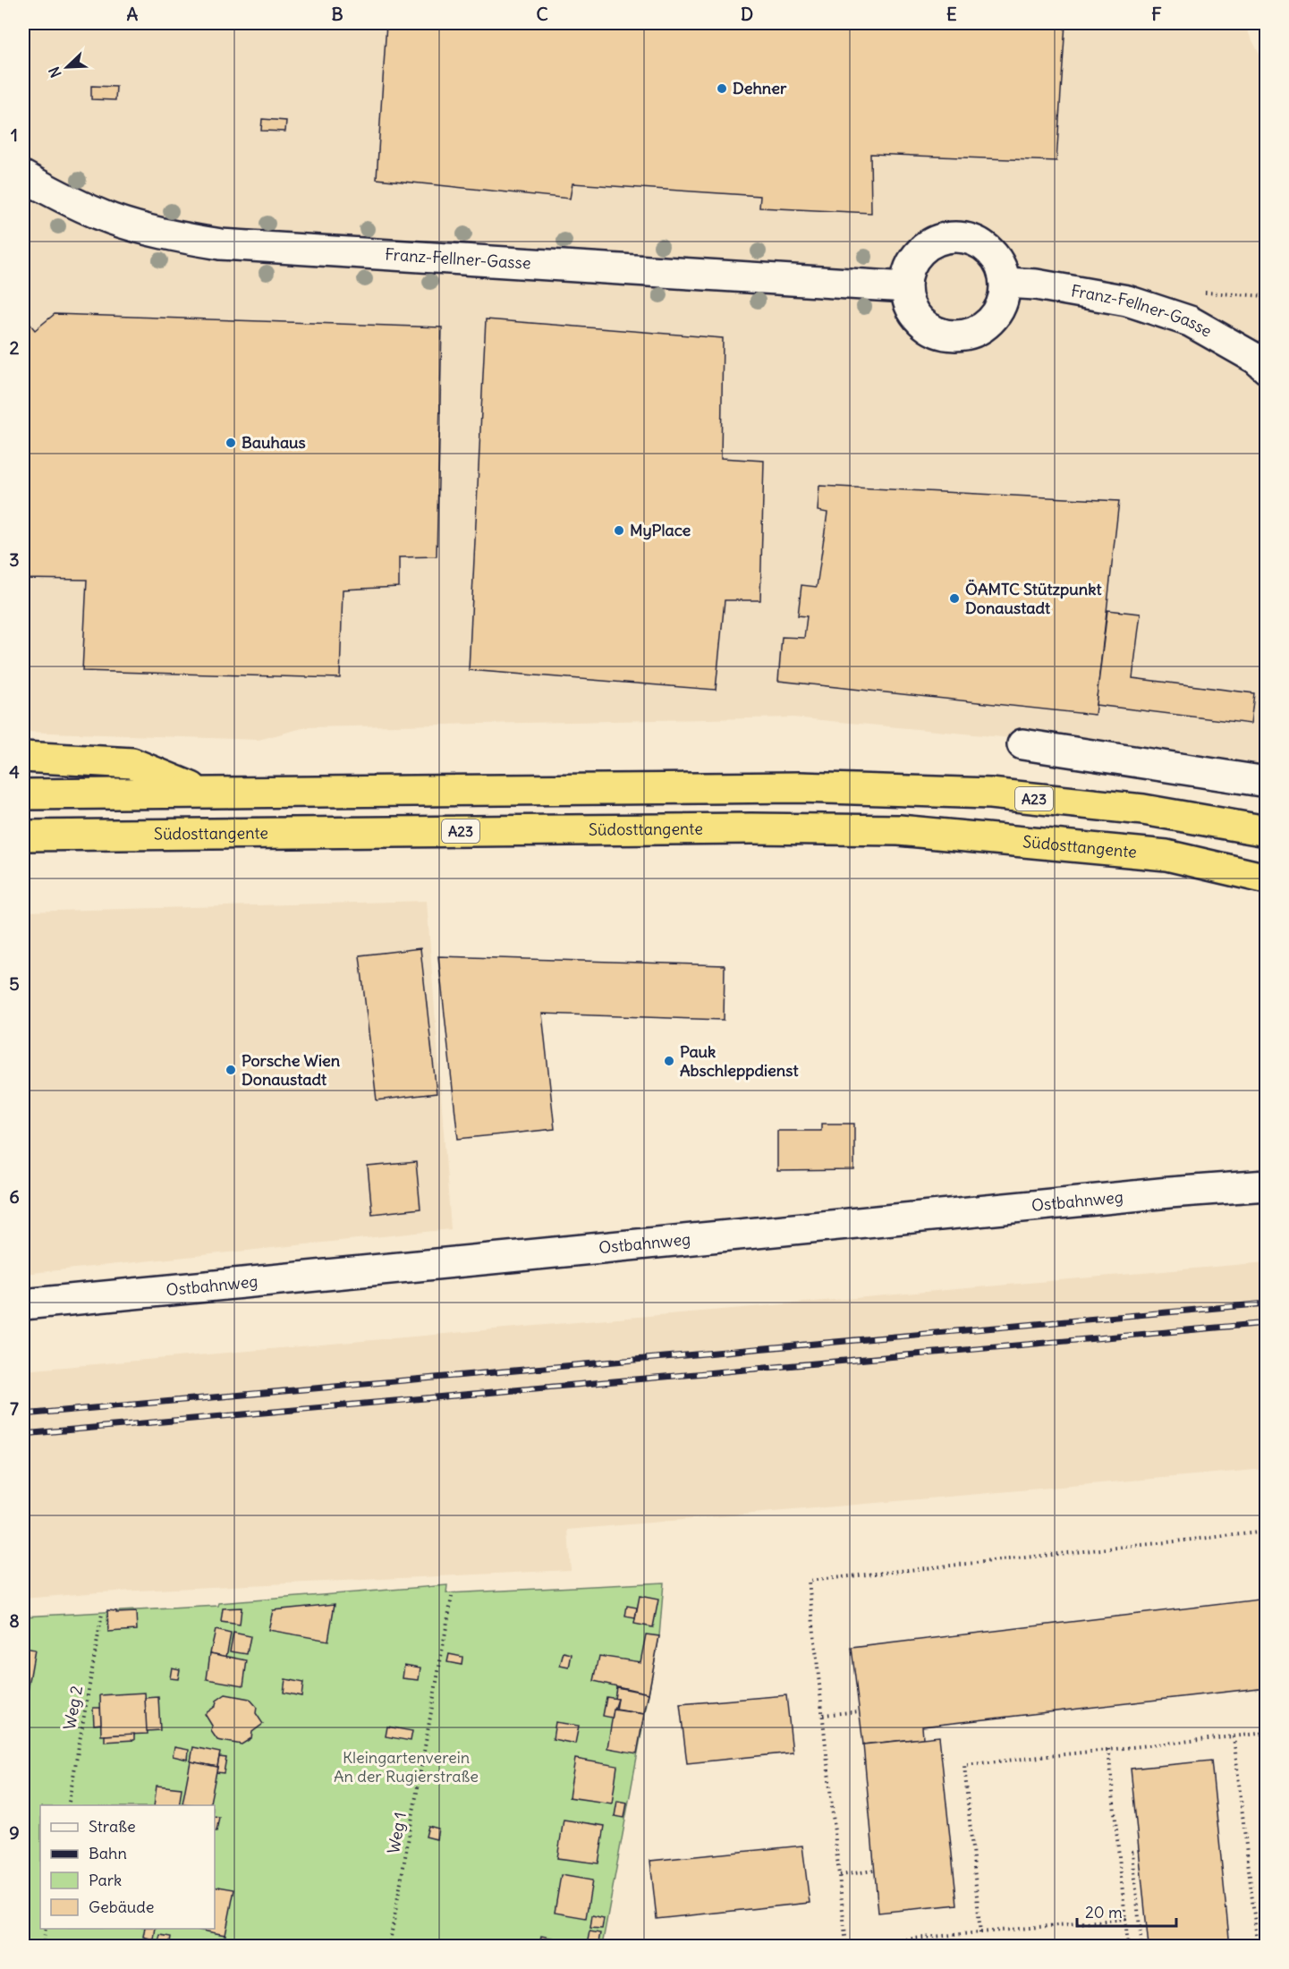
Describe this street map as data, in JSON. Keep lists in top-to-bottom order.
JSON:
{
  "streets": {
    "highway": ["A23", "Südosttangente"],
    "street": ["Franz-Fellner-Gasse", "Ostbahnweg"],
    "path": ["Weg 2", "Weg 1"]
  },
  "parks": ["Kleingartenverein An der Rugierstraße"],
  "places": [
    "Dehner",
    "Bauhaus",
    "MyPlace",
    "ÖAMTC Stützpunkt Donaustadt",
    "Pauk Abschleppdienst",
    "Porsche Wien Donaustadt"
  ],
  "legend": [
    "Straße",
    "Bahn",
    "Park",
    "Gebäude"
  ],
  "scale_bar": "20 m",
  "north": "bottom left",
  "grid": {
    "columns": [
      "A",
      "B",
      "C",
      "D",
      "E",
      "F"
    ],
    "rows": [
      "1",
      "2",
      "3",
      "4",
      "5",
      "6",
      "7",
      "8",
      "9"
    ]
  }
}
